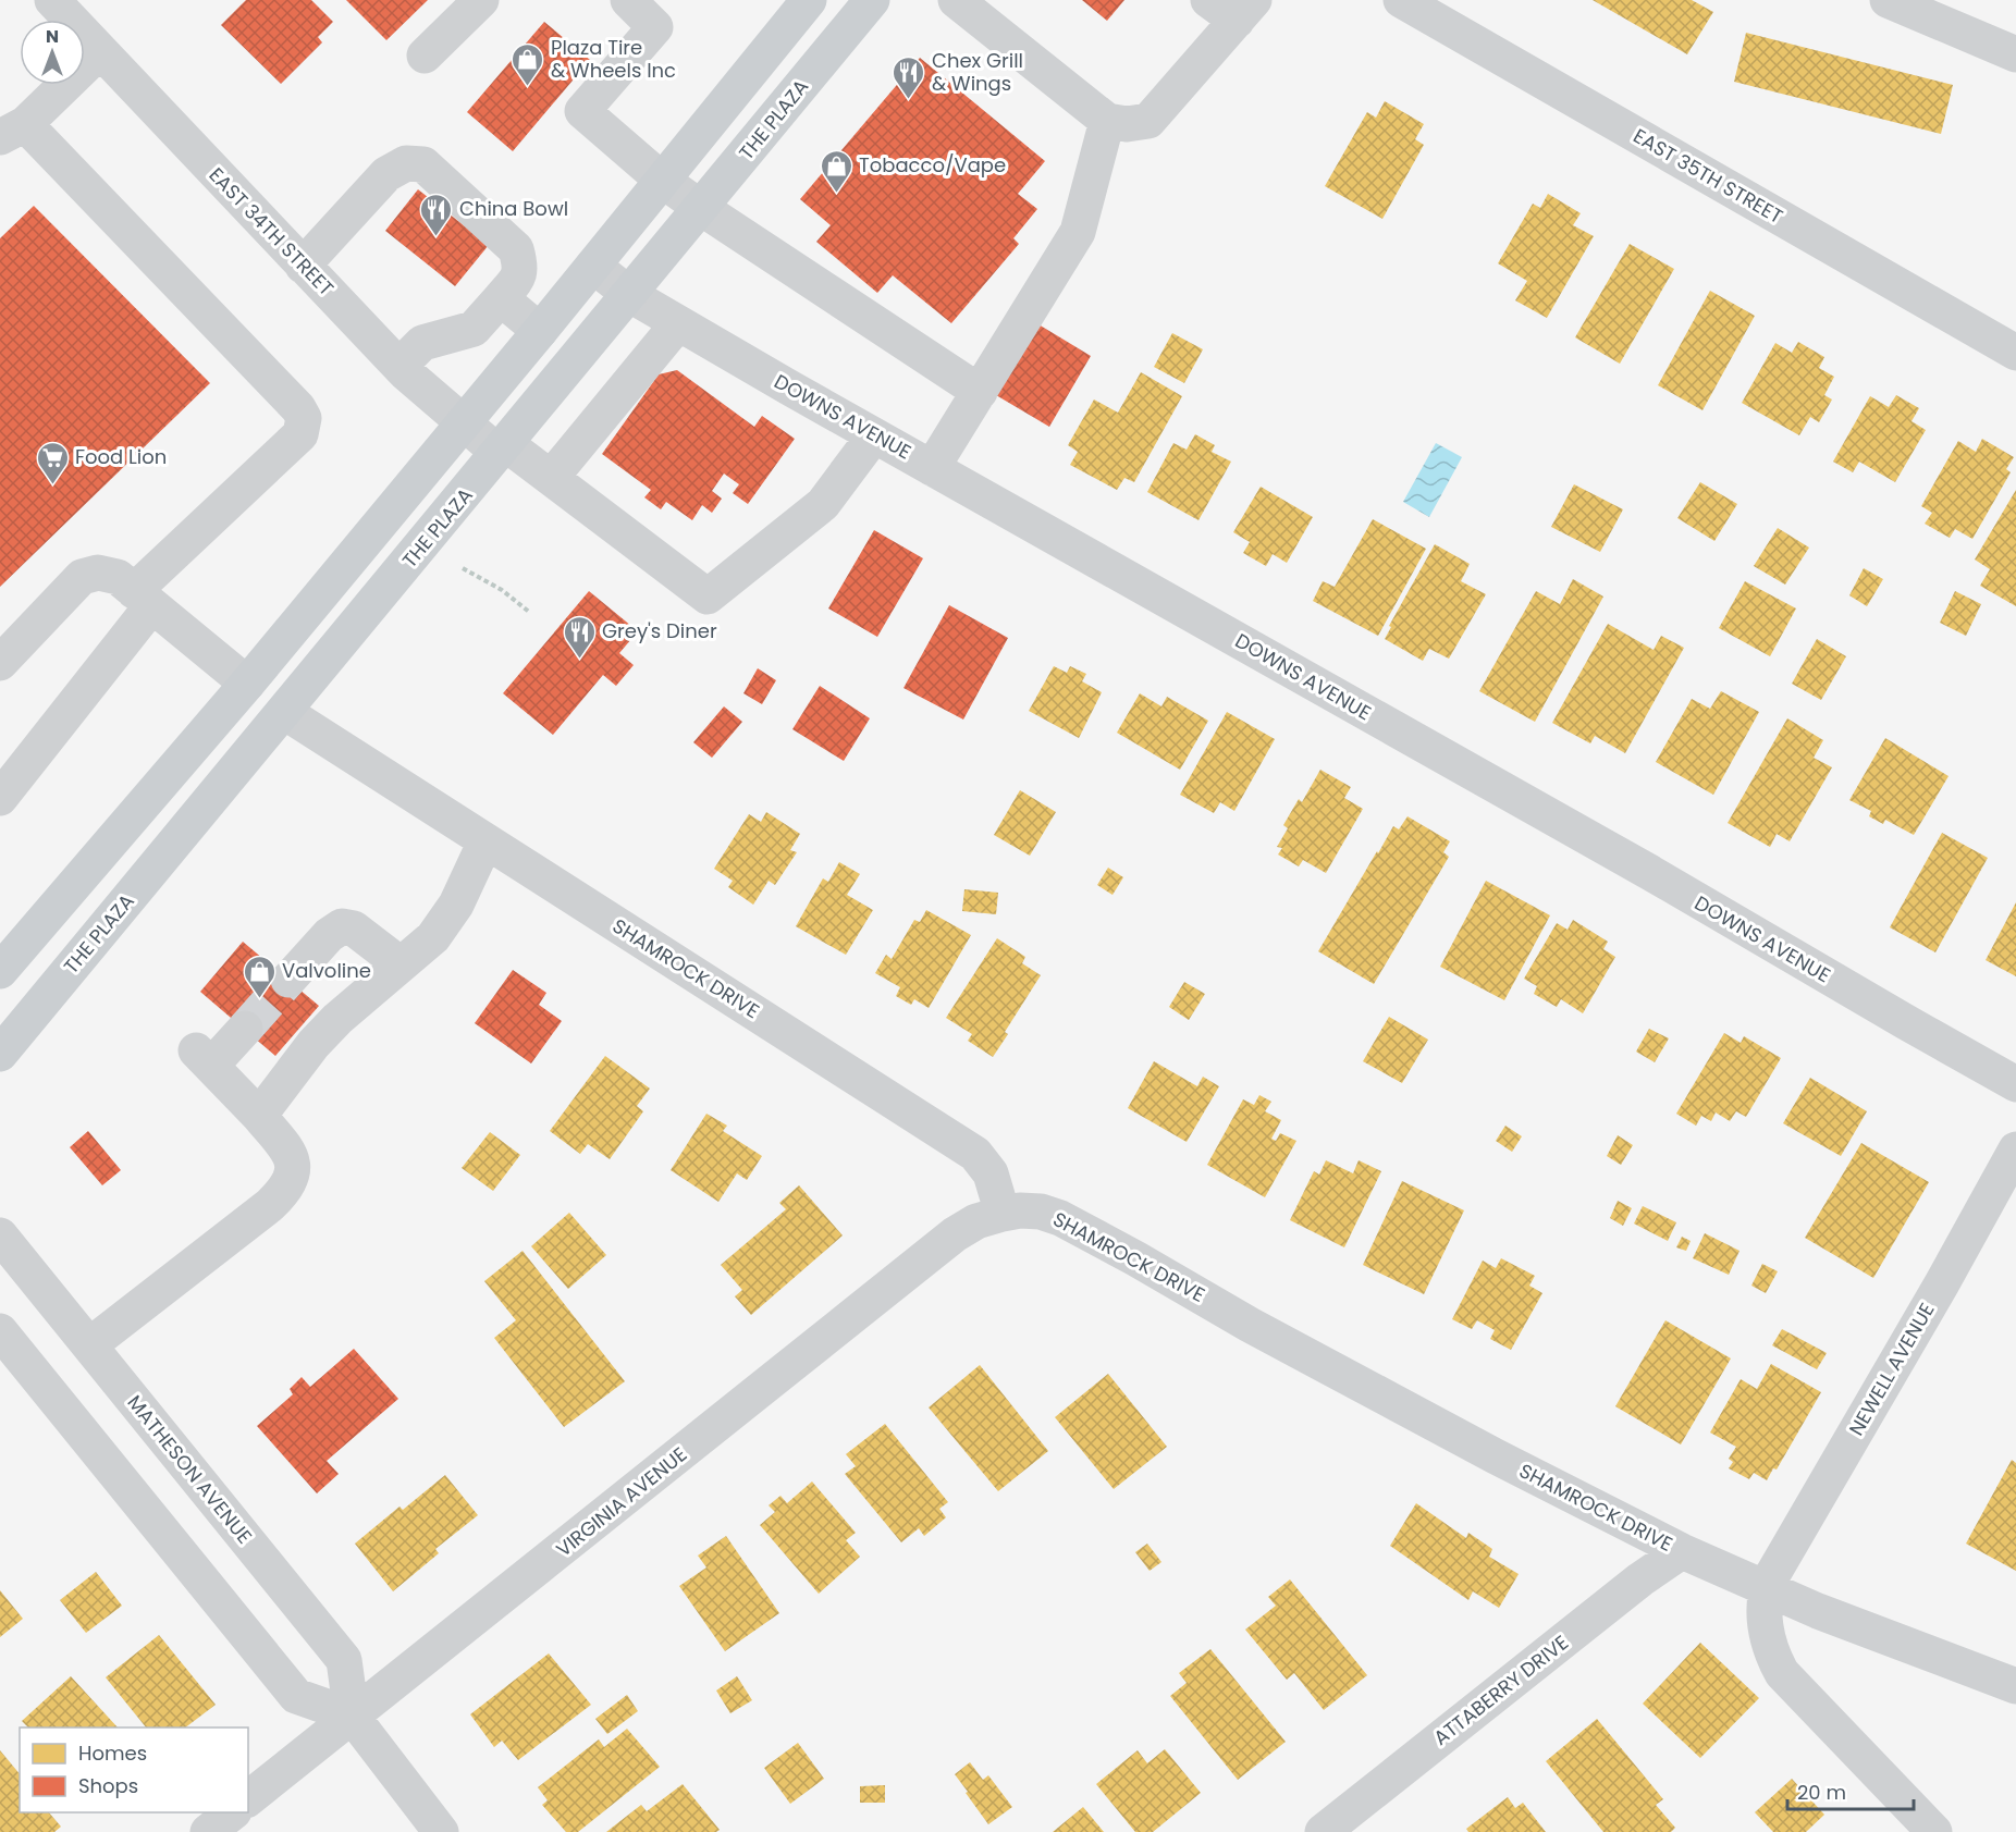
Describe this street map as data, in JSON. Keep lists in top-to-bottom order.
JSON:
{
  "streets": {
    "main road": ["THE PLAZA"],
    "street": [
      "EAST 35TH STREET",
      "EAST 34TH STREET",
      "DOWNS AVENUE",
      "SHAMROCK DRIVE",
      "NEWELL AVENUE",
      "MATHESON AVENUE",
      "VIRGINIA AVENUE",
      "ATTABERRY DRIVE"
    ]
  },
  "crossings": [
    ["THE PLAZA", "EAST 34TH STREET"],
    ["THE PLAZA", "DOWNS AVENUE"],
    ["THE PLAZA", "SHAMROCK DRIVE"],
    ["EAST 34TH STREET", "DOWNS AVENUE"],
    ["SHAMROCK DRIVE", "NEWELL AVENUE"],
    ["SHAMROCK DRIVE", "VIRGINIA AVENUE"],
    ["SHAMROCK DRIVE", "ATTABERRY DRIVE"],
    ["MATHESON AVENUE", "VIRGINIA AVENUE"]
  ],
  "places": {
    "shop": ["Plaza Tire & Wheels Inc", "Tobacco/Vape", "Valvoline"],
    "restaurant": ["Chex Grill & Wings", "China Bowl", "Grey's Diner"],
    "supermarket": ["Food Lion"]
  },
  "legend": ["Homes", "Shops"],
  "scale_bar": "20 m",
  "north": "top"
}
